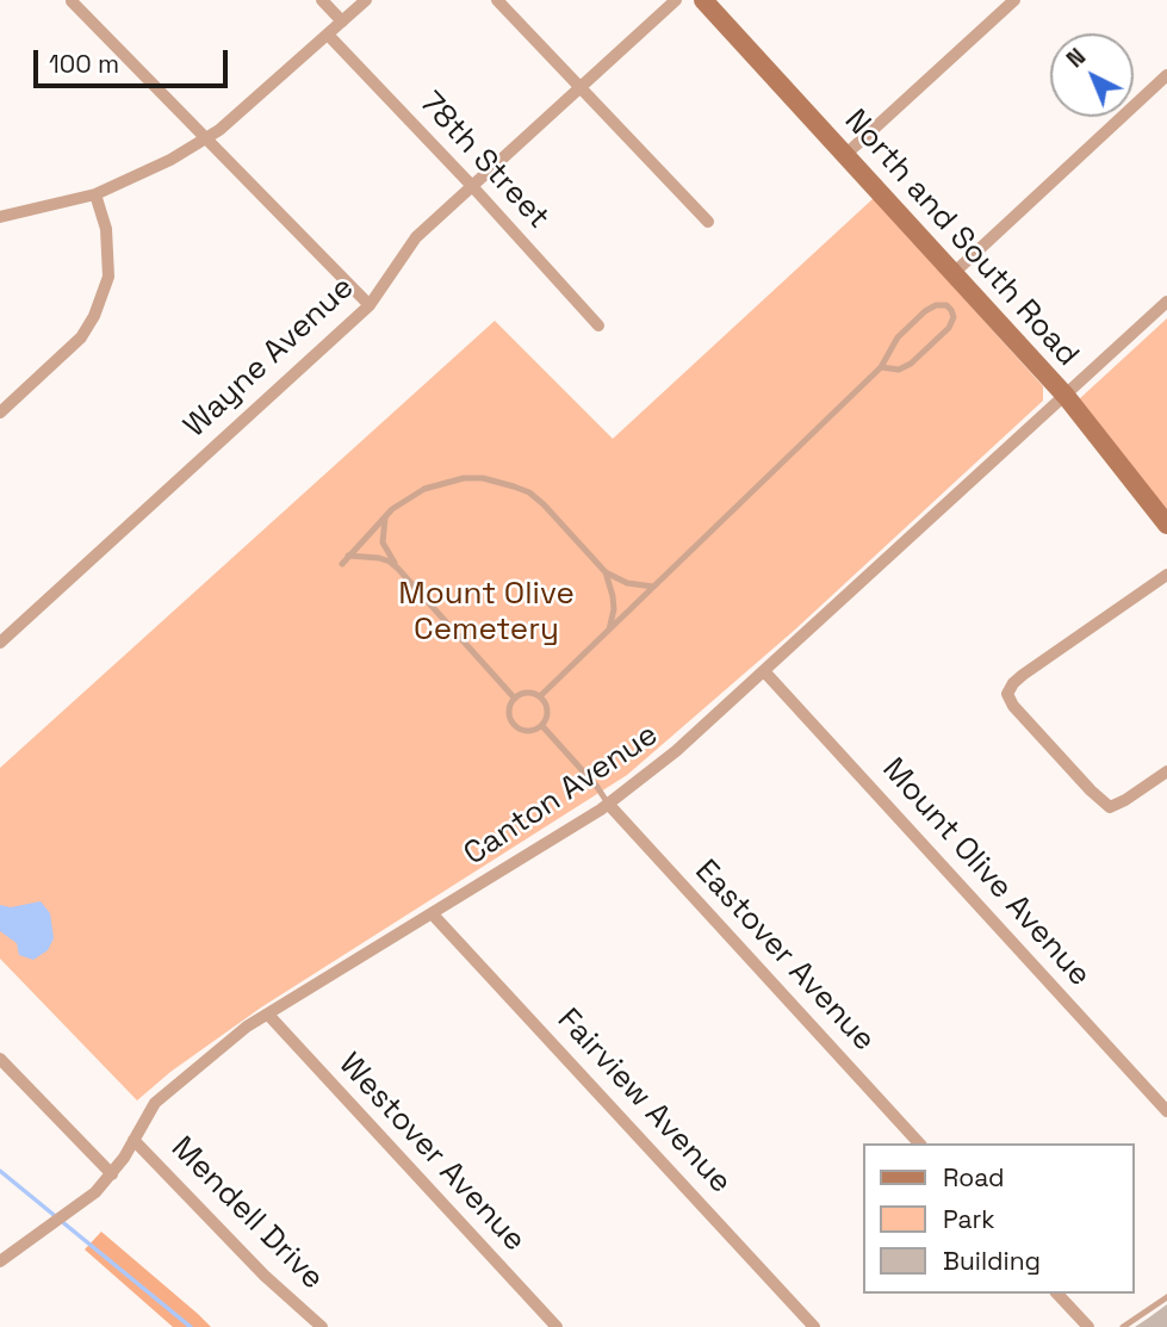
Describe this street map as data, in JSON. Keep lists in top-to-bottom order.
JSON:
{
  "streets": {
    "street": [
      "78th Street",
      "North and South Road",
      "Wayne Avenue",
      "Canton Avenue",
      "Mount Olive Avenue",
      "Eastover Avenue",
      "Fairview Avenue",
      "Westover Avenue",
      "Mendell Drive"
    ]
  },
  "crossings": [
    ["78th Street", "Wayne Avenue"],
    ["North and South Road", "Canton Avenue"],
    ["Canton Avenue", "Mount Olive Avenue"],
    ["Canton Avenue", "Eastover Avenue"],
    ["Canton Avenue", "Fairview Avenue"],
    ["Canton Avenue", "Westover Avenue"],
    ["Canton Avenue", "Mendell Drive"]
  ],
  "parks": ["Mount Olive Cemetery"],
  "legend": ["Road", "Park", "Building"],
  "scale_bar": "100 m",
  "north": "top left"
}
